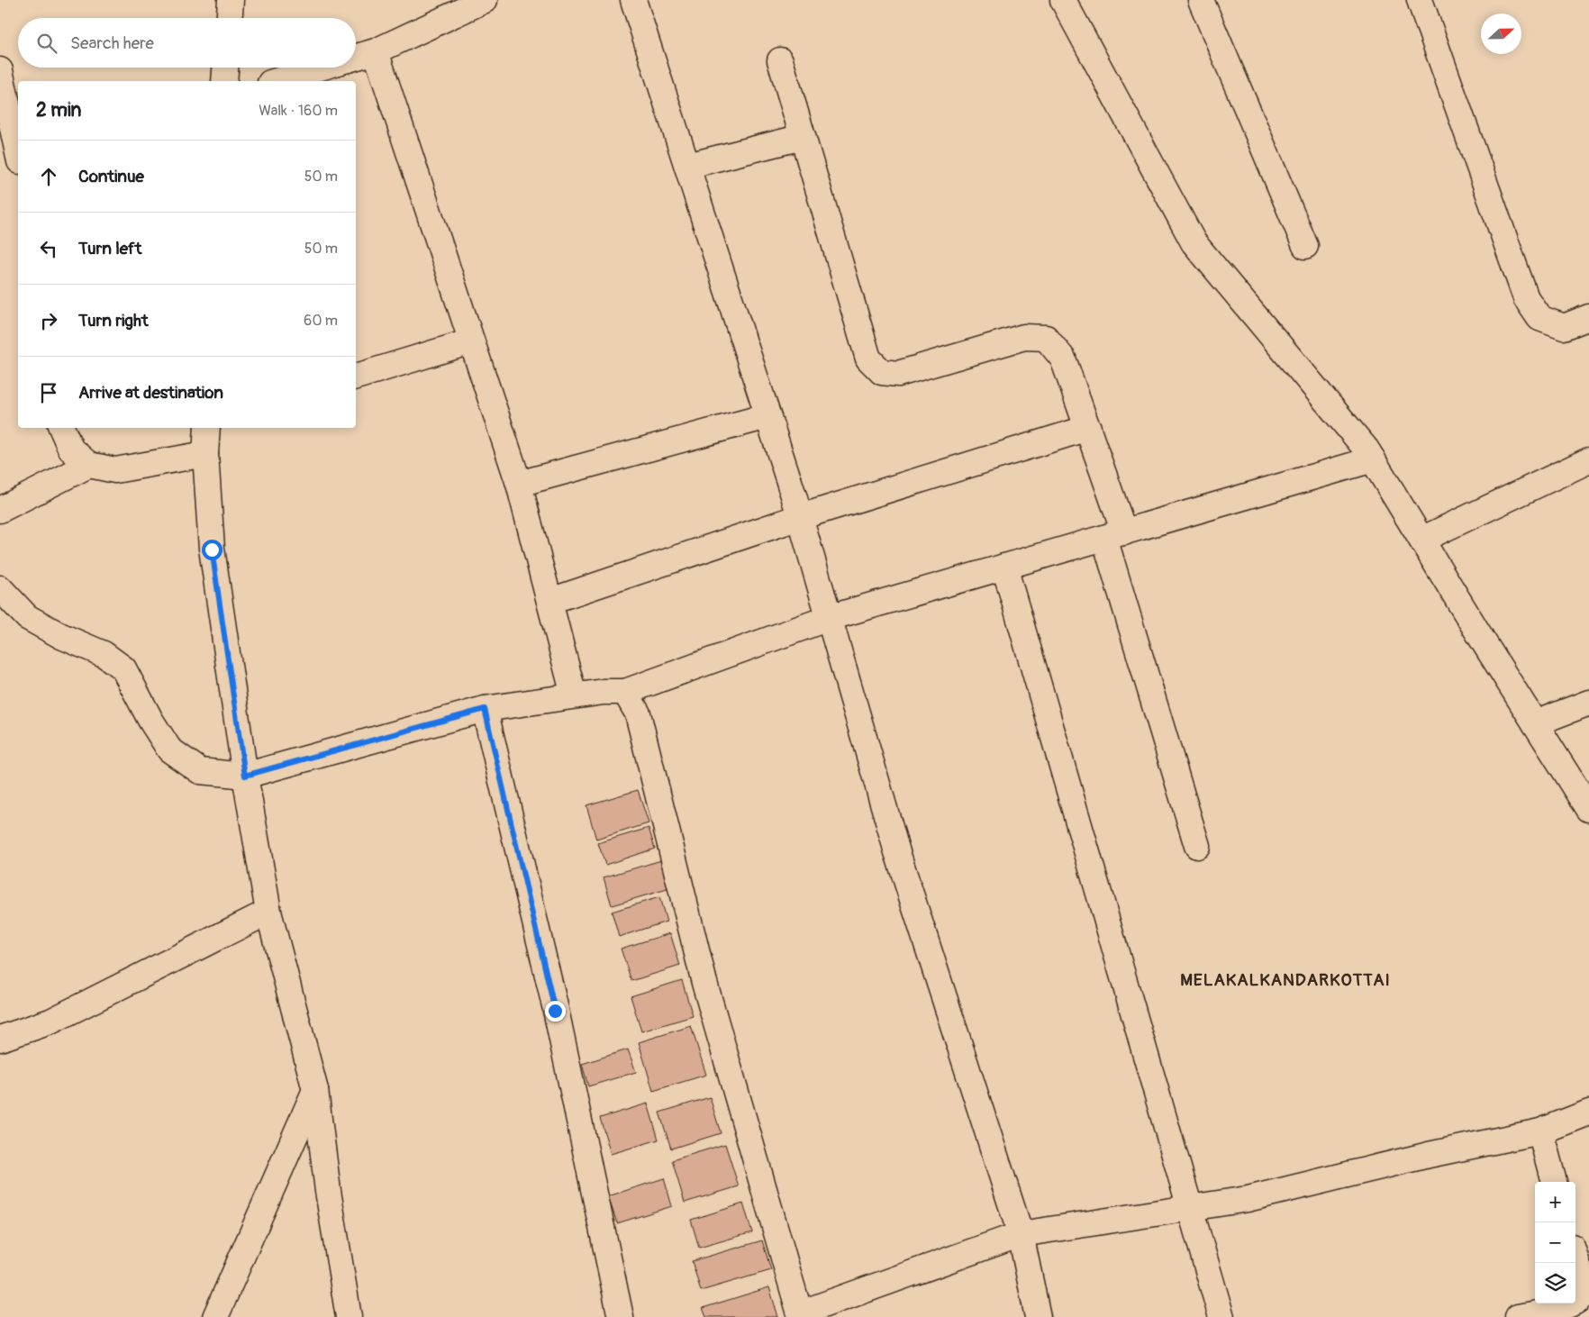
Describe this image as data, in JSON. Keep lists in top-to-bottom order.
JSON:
{
  "districts": ["MELAKALKANDARKOTTAI"],
  "north": "right",
  "page": {
    "search": "Search here",
    "heading": ["2 min", "Walk · 160 m"],
    "list": [
      ["Continue", "50 m"],
      ["Turn left", "50 m"],
      ["Turn right", "60 m"],
      "Arrive at destination"
    ],
    "map_buttons": ["+", "−"]
  }
}
